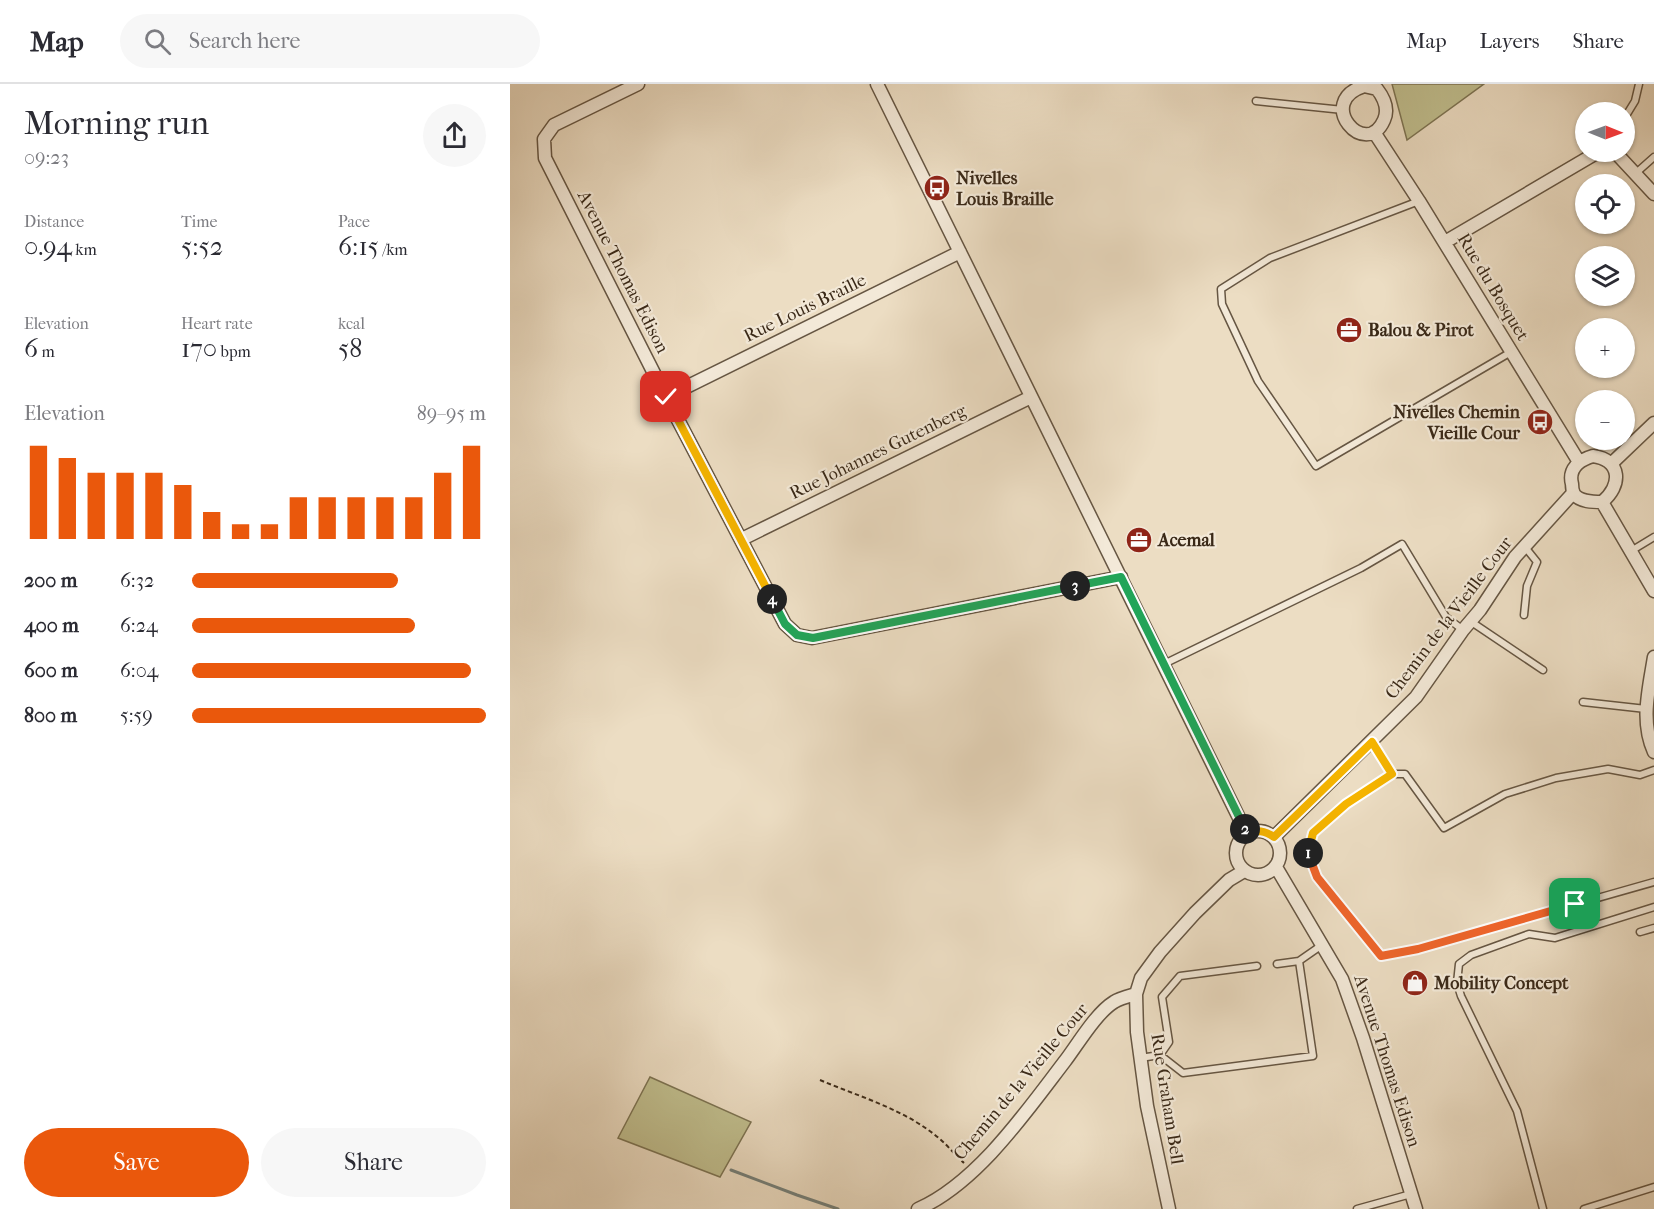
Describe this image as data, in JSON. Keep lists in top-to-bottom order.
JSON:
{
  "streets": {
    "street": [
      "Avenue Thomas Edison",
      "Rue du Bosquet",
      "Rue Louis Braille",
      "Rue Johannes Gutenberg",
      "Chemin de la Vieille Cour",
      "Rue Graham Bell"
    ]
  },
  "crossings": [
    ["Avenue Thomas Edison", "Rue Louis Braille"],
    ["Avenue Thomas Edison", "Rue Johannes Gutenberg"],
    ["Avenue Thomas Edison", "Chemin de la Vieille Cour"],
    ["Rue du Bosquet", "Chemin de la Vieille Cour"],
    ["Chemin de la Vieille Cour", "Rue Graham Bell"]
  ],
  "places": {
    "bus stop": ["Nivelles Louis Braille", "Nivelles Chemin Vieille Cour"],
    "office": ["Balou & Pirot", "Acemal"],
    "shop": ["Mobility Concept"]
  },
  "north": "right",
  "page": {
    "header": "Map",
    "search": "Search here",
    "nav": ["Map", "Layers", "Share"],
    "heading": ["Morning run", "09:23"],
    "map_buttons": ["+", "−"],
    "stats": [
      ["Distance", "0.94 km"],
      ["Time", "5:52"],
      ["Pace", "6:15 /km"],
      ["Elevation", "6 m"],
      ["Heart rate", "170 bpm"],
      ["kcal", "58"]
    ],
    "chart": ["Elevation", "89–95 m"],
    "list": [
      {
        "name": "200 m",
        "note": "6:32"
      },
      {
        "name": "400 m",
        "note": "6:24"
      },
      {
        "name": "600 m",
        "note": "6:04"
      },
      {
        "name": "800 m",
        "note": "5:59"
      }
    ],
    "pins": [
      "3",
      "4",
      "2",
      "1"
    ],
    "buttons": ["Save", "Share"]
  }
}
